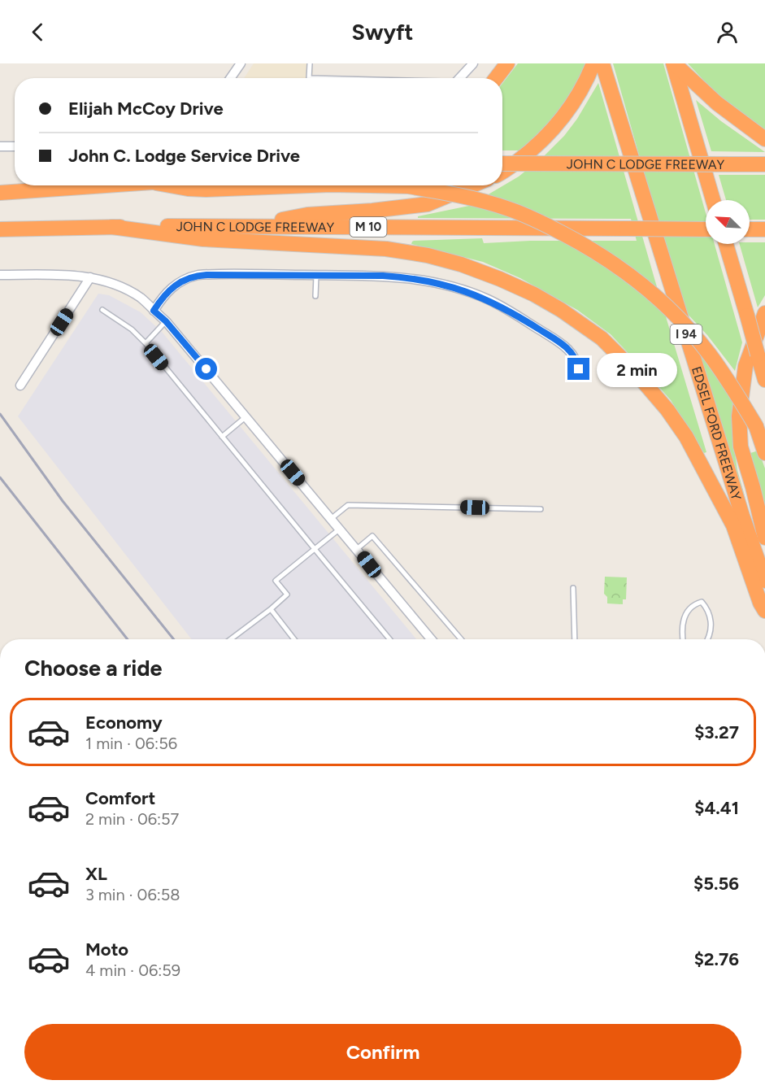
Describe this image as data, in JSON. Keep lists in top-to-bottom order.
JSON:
{
  "streets": {
    "highway": [
      "JOHN C LODGE FREEWAY",
      "M 10",
      "I 94",
      "EDSEL FORD FREEWAY"
    ]
  },
  "north": "top left",
  "page": {
    "header": "Swyft",
    "banner": ["Elijah McCoy Drive", "John C. Lodge Service Drive"],
    "bubble": "2 min",
    "heading": "Choose a ride",
    "list": [
      {
        "name": "Economy",
        "note": "1 min · 06:56",
        "value": "$3.27"
      },
      {
        "name": "Comfort",
        "note": "2 min · 06:57",
        "value": "$4.41"
      },
      {
        "name": "XL",
        "note": "3 min · 06:58",
        "value": "$5.56"
      },
      {
        "name": "Moto",
        "note": "4 min · 06:59",
        "value": "$2.76"
      }
    ],
    "buttons": "Confirm"
  }
}
